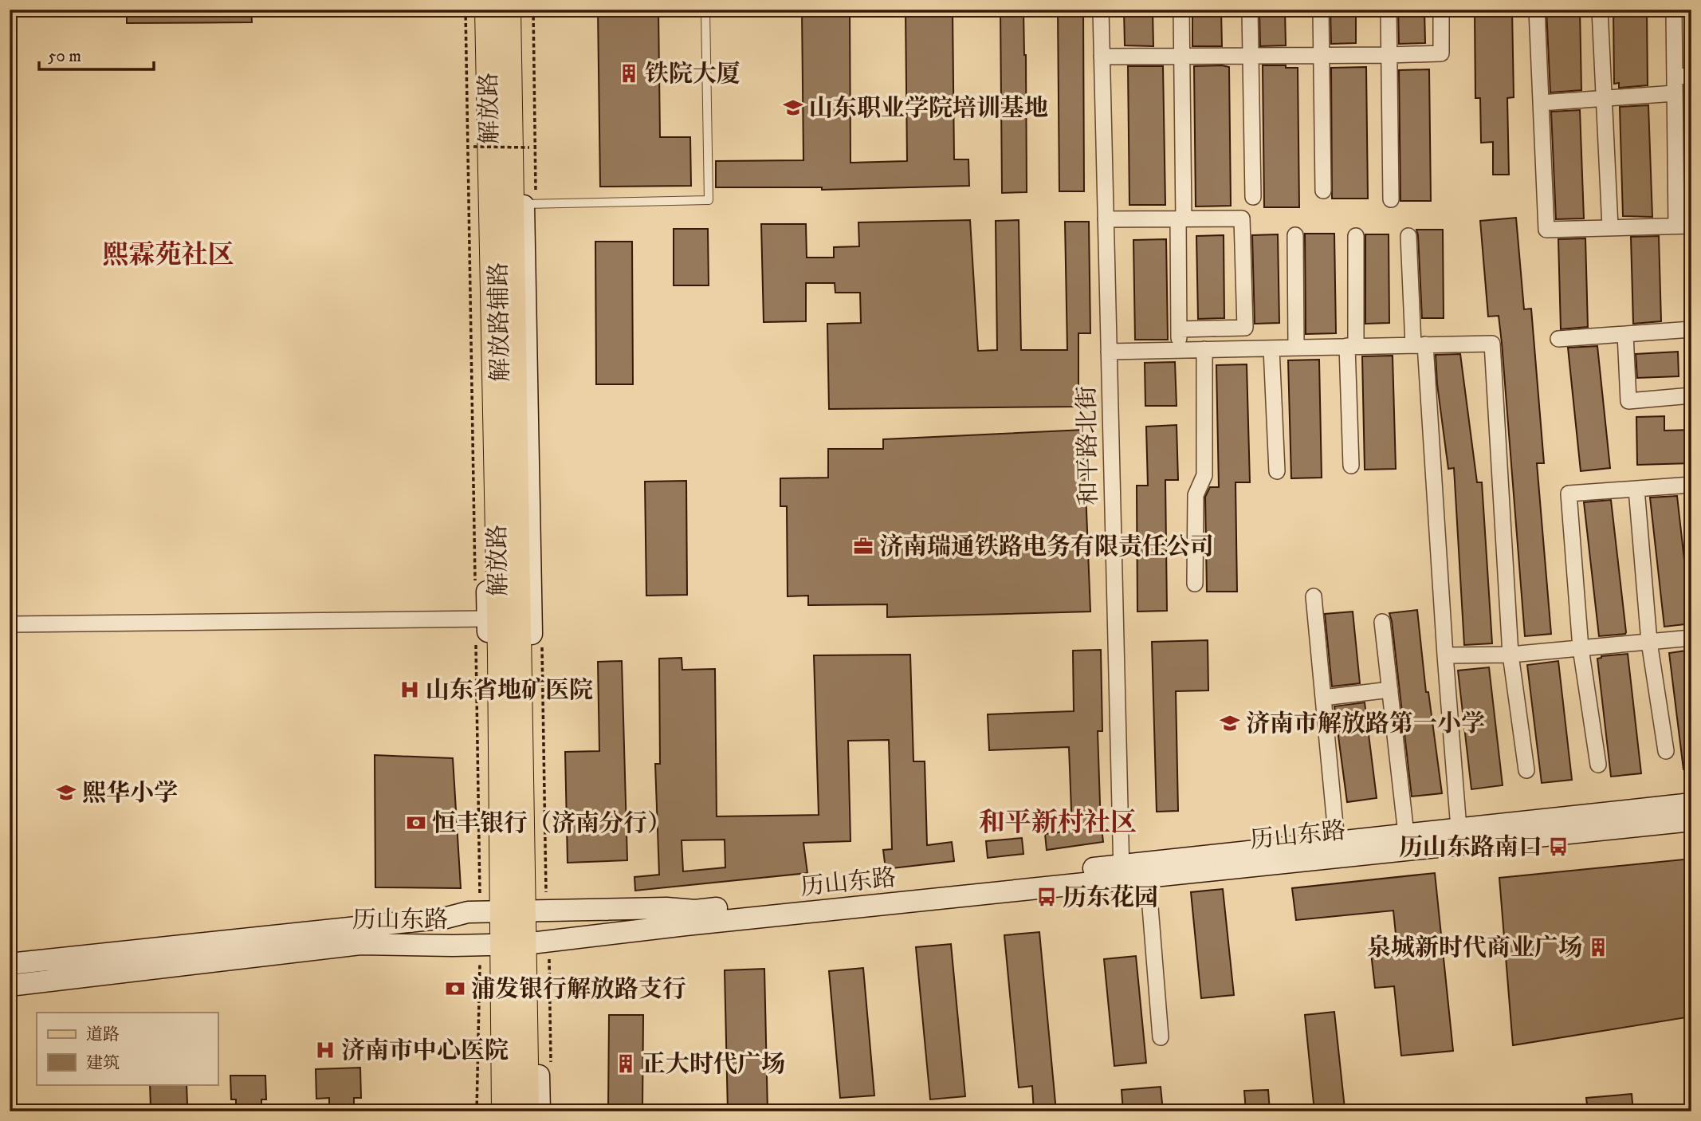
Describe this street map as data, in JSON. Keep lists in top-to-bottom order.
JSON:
{
  "streets": {
    "main road": ["解放路"],
    "street": ["解放路辅路", "和平路北街", "历山东路"]
  },
  "crossings": [
    ["解放路", "历山东路"],
    ["和平路北街", "历山东路"]
  ],
  "districts": ["熙霖苑社区", "和平新村社区"],
  "places": {
    "building": ["铁院大厦", "泉城新时代商业广场", "正大时代广场"],
    "school or university": ["山东职业学院培训基地", "济南市解放路第一小学", "熙华小学"],
    "office": ["济南瑞通铁路电务有限责任公司"],
    "hospital": ["山东省地矿医院", "济南市中心医院"],
    "bank": ["恒丰银行（济南分行）", "浦发银行解放路支行"],
    "bus stop": ["历山东路南口", "历东花园"]
  },
  "legend": ["道路", "建筑"],
  "scale_bar": "50 m"
}
